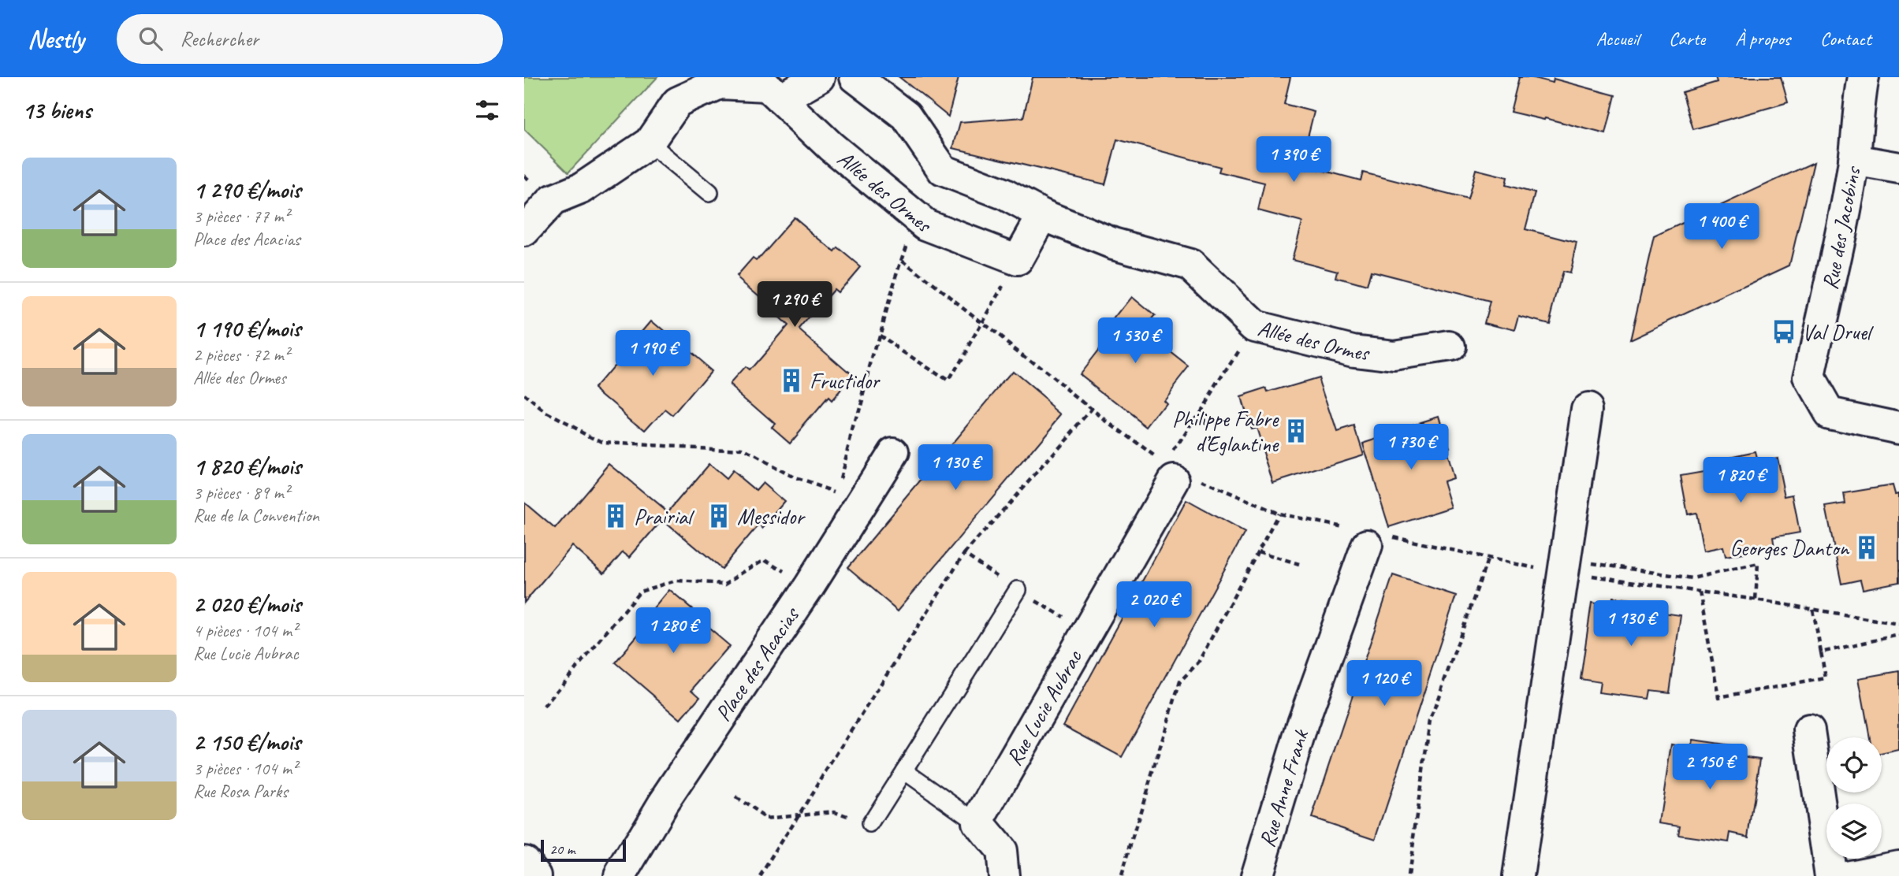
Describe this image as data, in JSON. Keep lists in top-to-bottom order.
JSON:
{
  "streets": {
    "street": [
      "Allée des Ormes",
      "Rue des Jacobins",
      "Place des Acacias",
      "Rue Lucie Aubrac",
      "Rue Anne Frank"
    ]
  },
  "places": {
    "bus stop": ["Val Druel"],
    "building": [
      "Fructidor",
      "Philippe Fabre d’Eglantine",
      "Prairial",
      "Messidor",
      "Georges Danton"
    ]
  },
  "scale_bar": "20 m",
  "page": {
    "header": "Nestly",
    "search": "Rechercher",
    "nav": [
      "Accueil",
      "Carte",
      "À propos",
      "Contact"
    ],
    "heading": "13 biens",
    "price": [
      "1 390 €",
      "1 400 €",
      "1 290 €",
      "1 530 €",
      "1 190 €",
      "1 730 €",
      "1 130 €",
      "1 820 €",
      "2 020 €",
      "1 130 €",
      "1 280 €",
      "1 120 €",
      "2 150 €"
    ],
    "list": [
      {
        "name": "1 290 €/mois",
        "note": "3 pièces · 77 m² · Place des Acacias"
      },
      {
        "name": "1 190 €/mois",
        "note": "2 pièces · 72 m² · Allée des Ormes"
      },
      {
        "name": "1 820 €/mois",
        "note": "3 pièces · 89 m² · Rue de la Convention"
      },
      {
        "name": "2 020 €/mois",
        "note": "4 pièces · 104 m² · Rue Lucie Aubrac"
      },
      {
        "name": "2 150 €/mois",
        "note": "3 pièces · 104 m² · Rue Rosa Parks"
      }
    ],
    "scale": "20 m"
  }
}
